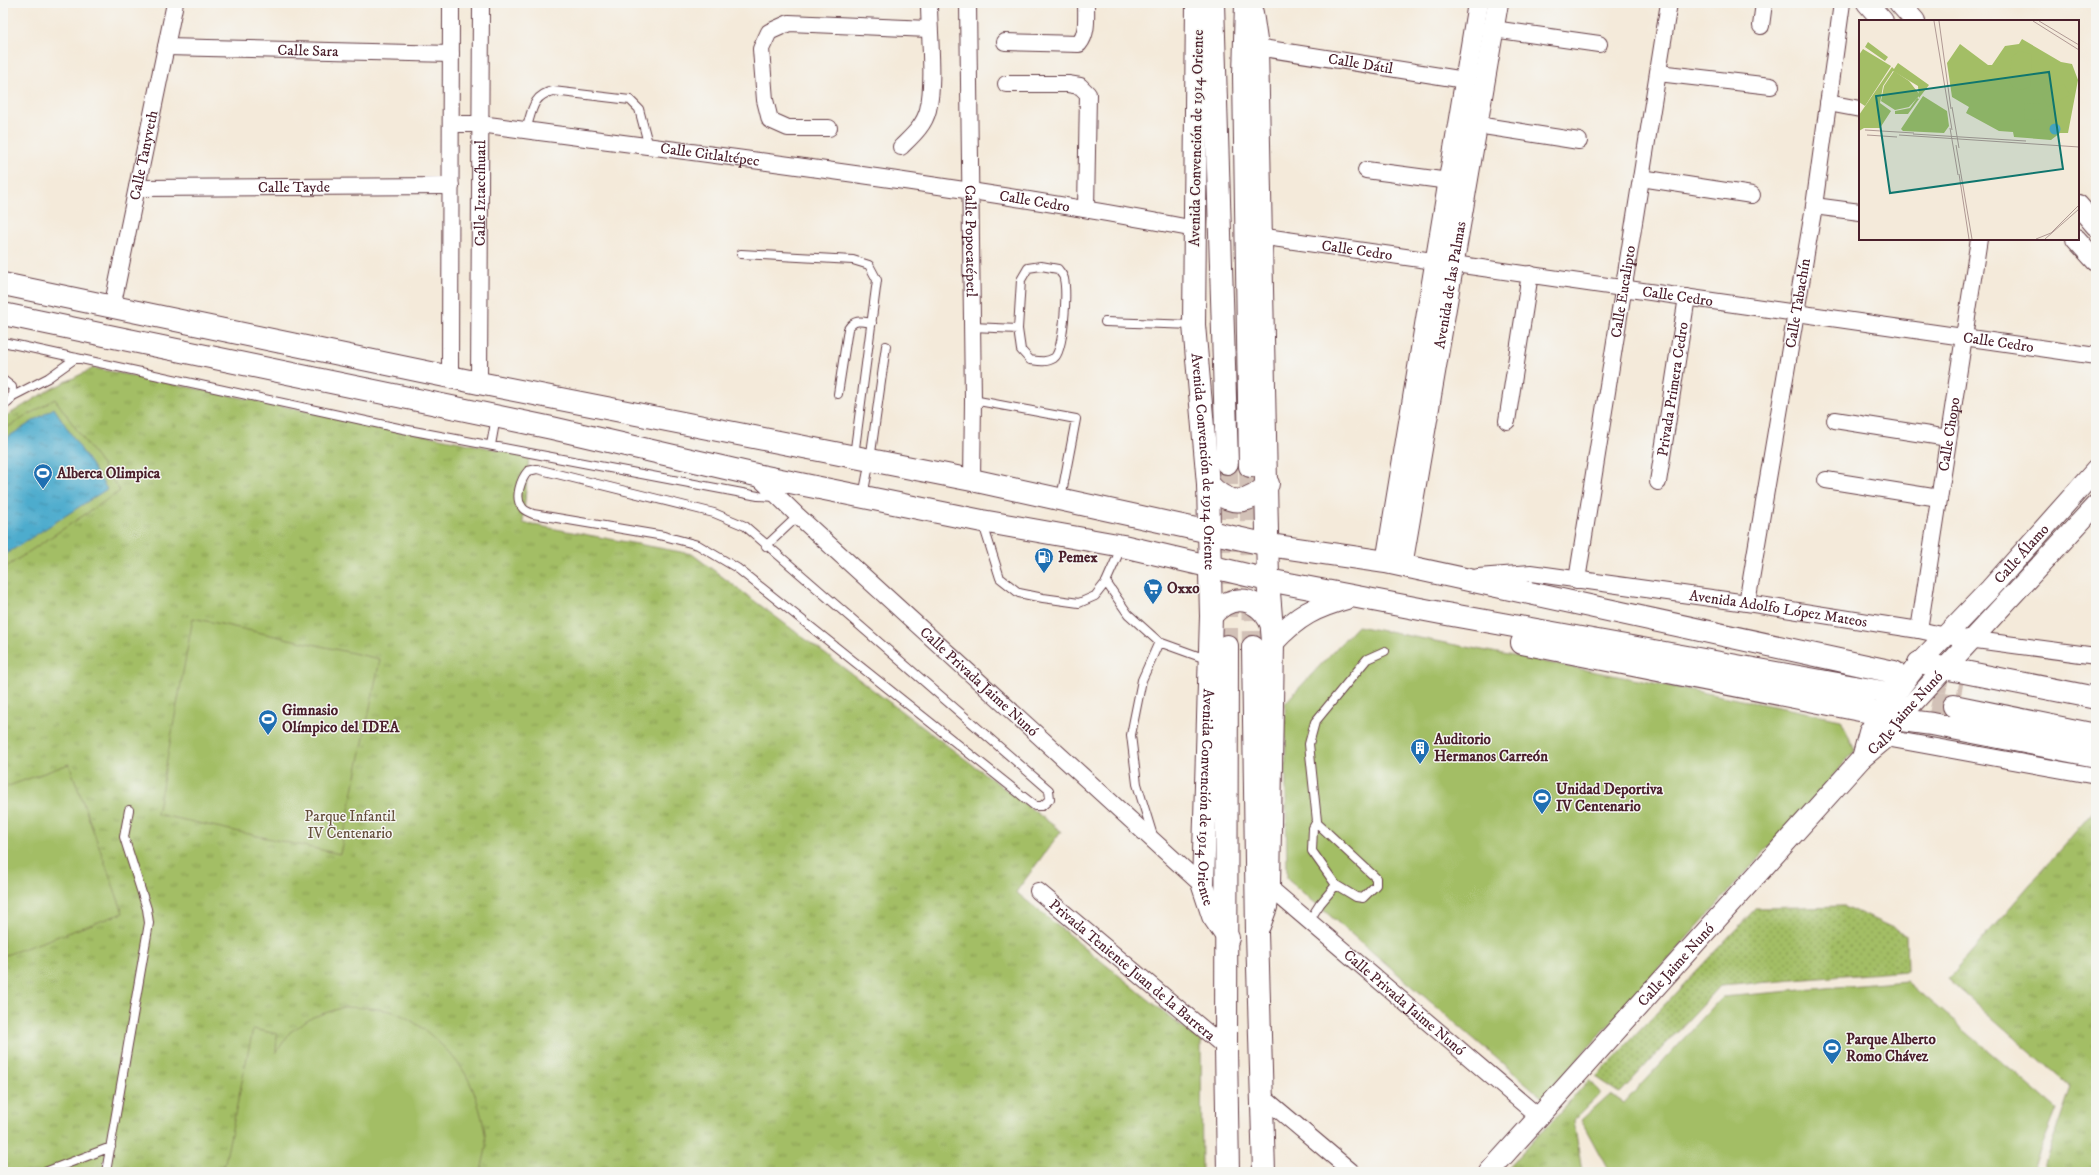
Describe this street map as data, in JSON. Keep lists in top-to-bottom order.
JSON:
{
  "streets": {
    "main road": ["Avenida Convención de 1914 Oriente"],
    "street": [
      "Calle Sara",
      "Calle Dátil",
      "Calle Citlaltépec",
      "Calle Tanyveth",
      "Calle Tayde",
      "Calle Iztaccíhuatl",
      "Calle Cedro",
      "Calle Popocatépetl",
      "Avenida de las Palmas",
      "Calle Eucalipto",
      "Calle Tabachín",
      "Privada Primera Cedro",
      "Calle Chopo",
      "Calle Álamo",
      "Avenida Adolfo López Mateos",
      "Calle Privada Jaime Nunó",
      "Calle Jaime Nunó",
      "Privada Teniente Juan de la Barrera"
    ]
  },
  "crossings": [
    ["Calle Sara", "Calle Tanyveth"],
    ["Calle Sara", "Calle Iztaccíhuatl"],
    ["Calle Dátil", "Avenida de las Palmas"],
    ["Avenida Convención de 1914 Oriente", "Calle Cedro"],
    ["Avenida Convención de 1914 Oriente", "Calle Privada Jaime Nunó"],
    ["Avenida Convención de 1914 Oriente", "Privada Teniente Juan de la Barrera"],
    ["Calle Citlaltépec", "Calle Iztaccíhuatl"],
    ["Calle Citlaltépec", "Calle Cedro"],
    ["Calle Citlaltépec", "Calle Popocatépetl"],
    ["Calle Tanyveth", "Calle Tayde"],
    ["Calle Tayde", "Calle Iztaccíhuatl"],
    ["Calle Cedro", "Calle Popocatépetl"],
    ["Calle Cedro", "Avenida de las Palmas"],
    ["Calle Cedro", "Calle Eucalipto"],
    ["Calle Cedro", "Calle Tabachín"],
    ["Calle Cedro", "Privada Primera Cedro"],
    ["Calle Cedro", "Calle Chopo"],
    ["Calle Eucalipto", "Avenida Adolfo López Mateos"],
    ["Calle Tabachín", "Avenida Adolfo López Mateos"],
    ["Calle Chopo", "Avenida Adolfo López Mateos"],
    ["Calle Álamo", "Avenida Adolfo López Mateos"],
    ["Calle Álamo", "Calle Jaime Nunó"],
    ["Calle Privada Jaime Nunó", "Calle Jaime Nunó"]
  ],
  "parks": ["Parque Infantil IV Centenario"],
  "places": {
    "sports": [
      "Alberca Olimpica",
      "Gimnasio Olímpico del IDEA",
      "Unidad Deportiva IV Centenario",
      "Parque Alberto Romo Chávez"
    ],
    "fuel station": ["Pemex"],
    "supermarket": ["Oxxo"],
    "building": ["Auditorio Hermanos Carreón"]
  }
}
